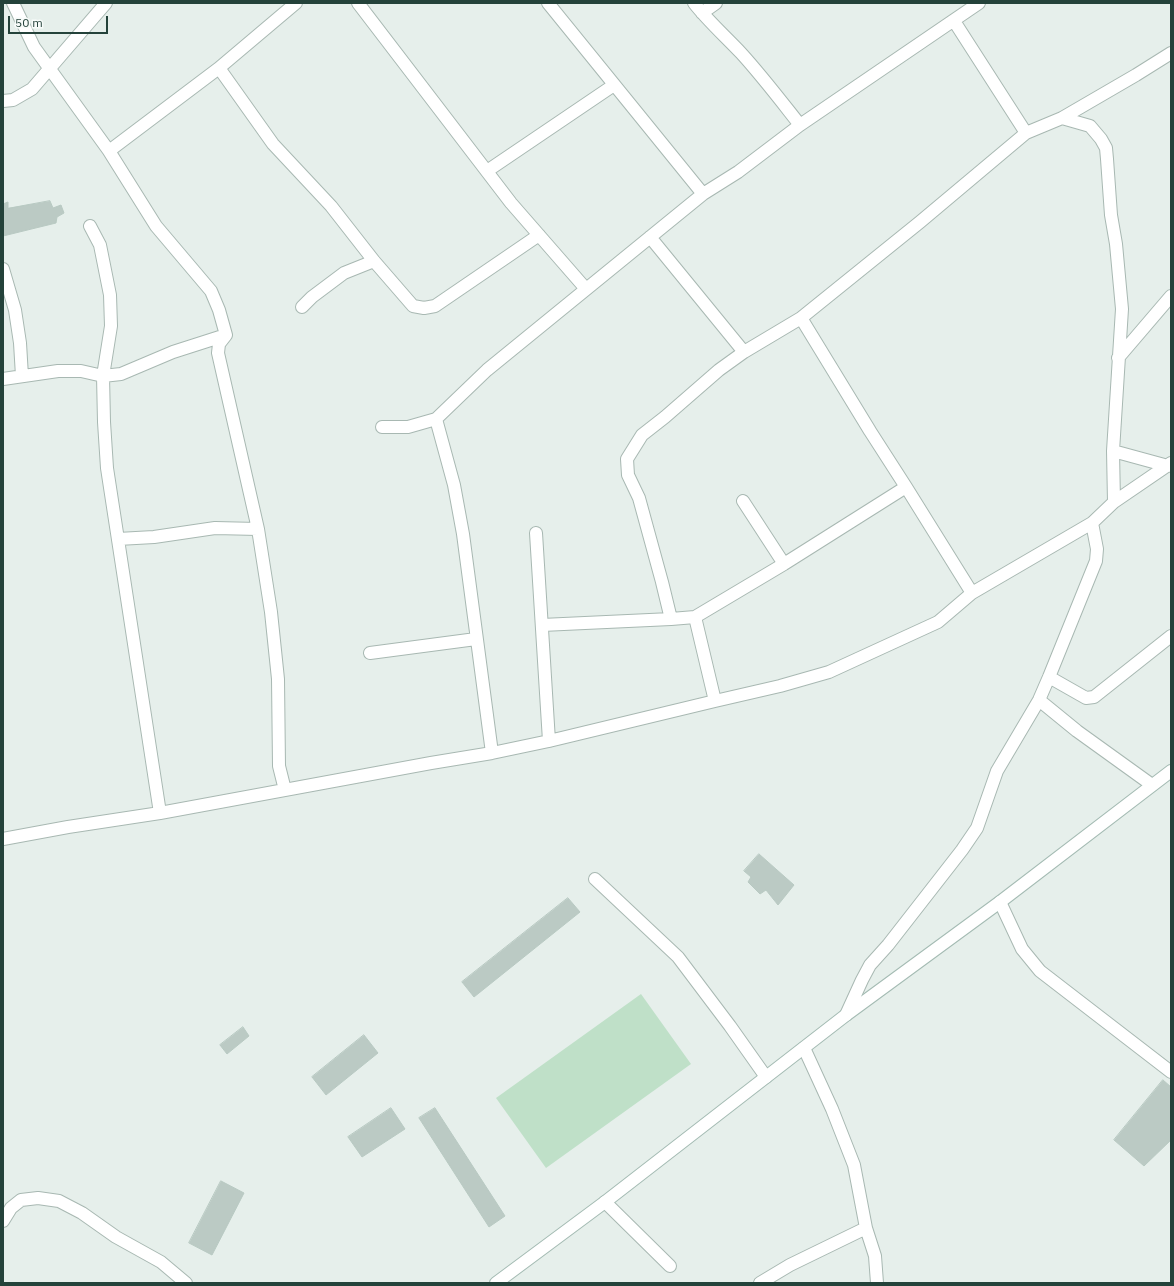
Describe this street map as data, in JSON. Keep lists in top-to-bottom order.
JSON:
{
  "scale_bar": "50 m"
}
